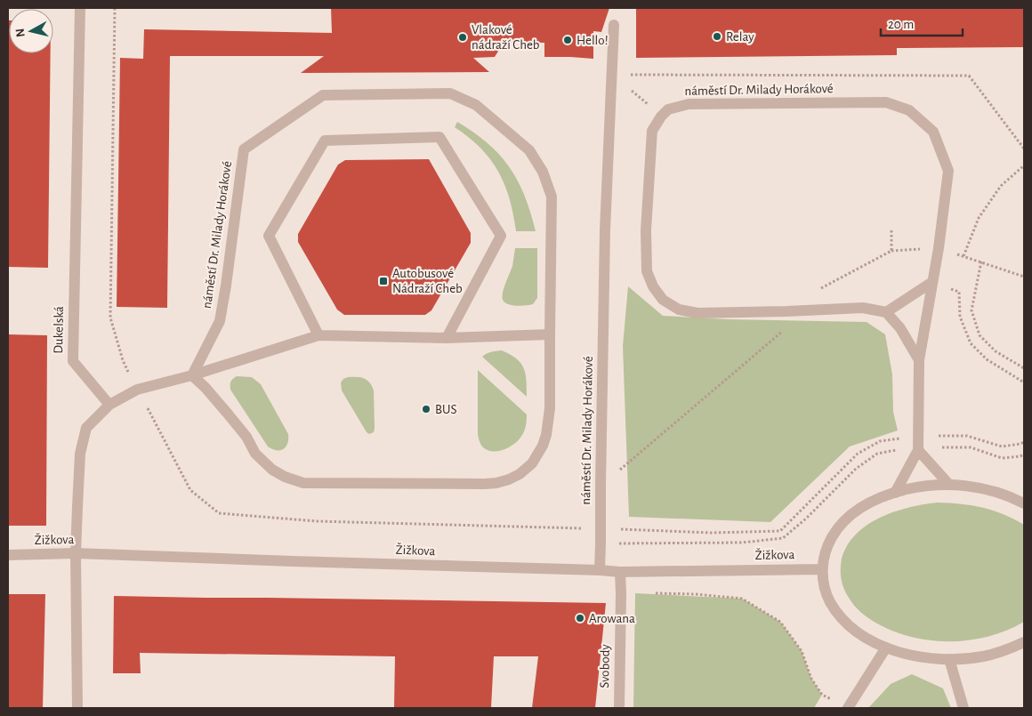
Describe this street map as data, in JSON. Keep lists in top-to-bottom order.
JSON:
{
  "streets": {
    "street": [
      "náměstí Dr. Milady Horákové",
      "Dukelská",
      "Žižkova",
      "Svobody"
    ]
  },
  "crossings": [
    ["náměstí Dr. Milady Horákové", "Žižkova"],
    ["Žižkova", "Svobody"]
  ],
  "places": {
    "other": [
      "Relay",
      "Vlakové nádraží Cheb",
      "Hello!",
      "BUS",
      "Arowana"
    ],
    "transit": ["Autobusové Nádraží Cheb"]
  },
  "scale_bar": "20 m",
  "north": "left"
}
